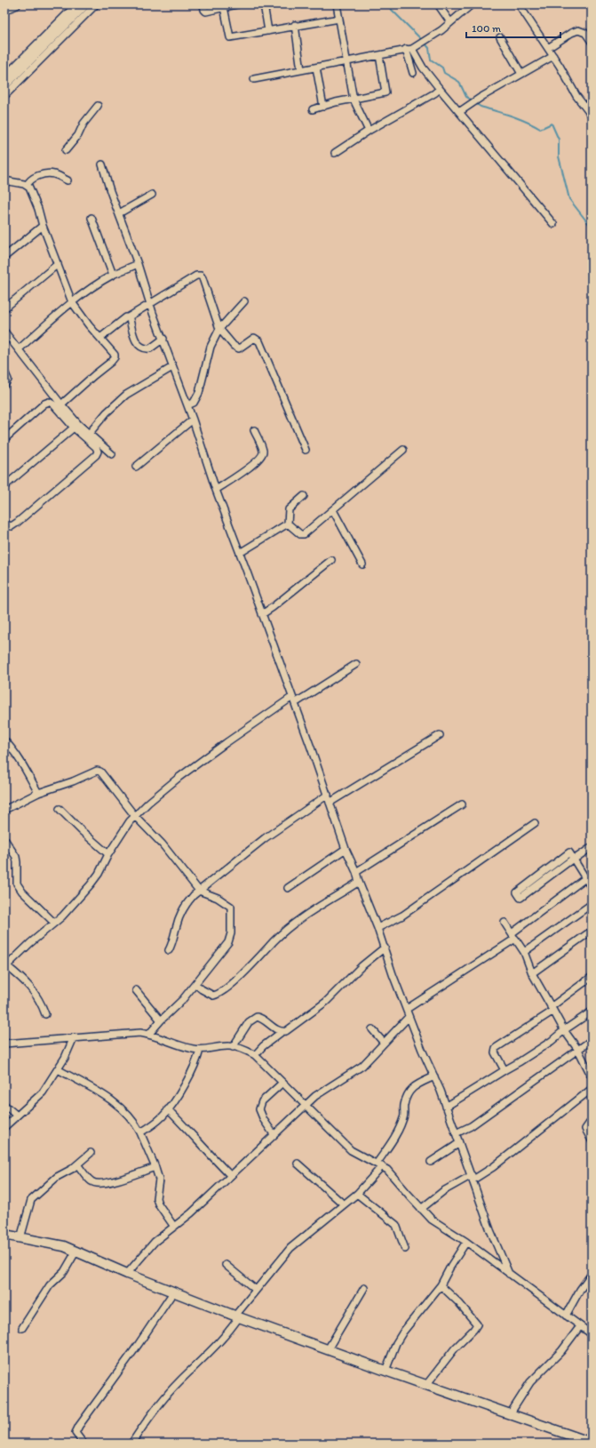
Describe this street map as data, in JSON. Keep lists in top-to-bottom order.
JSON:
{
  "scale_bar": "100 m"
}
